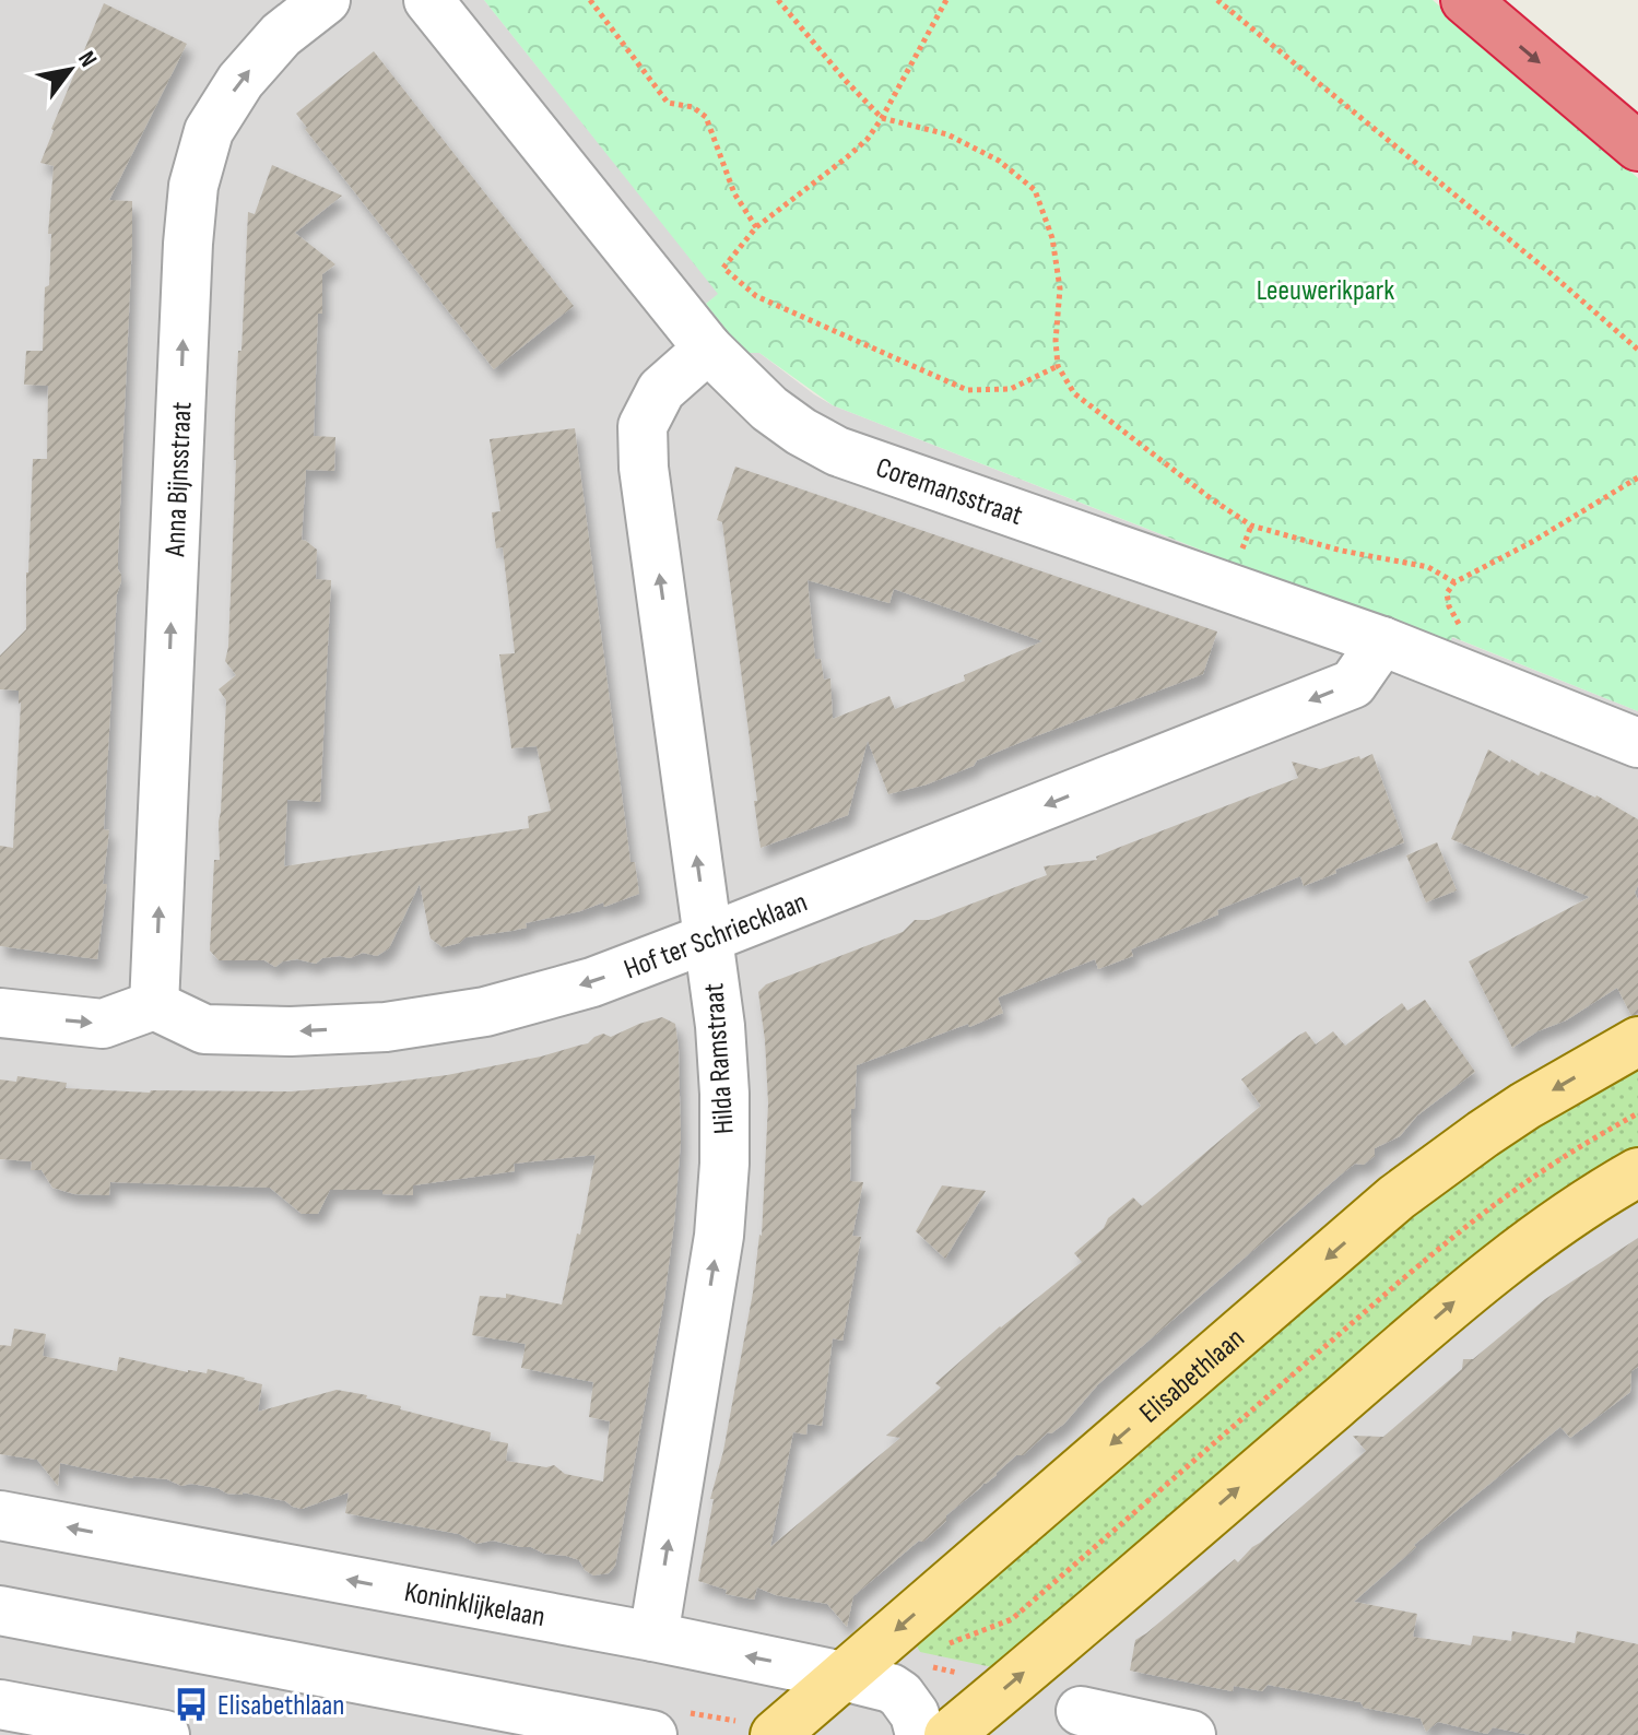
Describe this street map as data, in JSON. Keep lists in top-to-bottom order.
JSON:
{
  "streets": {
    "main road": ["Elisabethlaan"],
    "street": [
      "Anna Bijnsstraat",
      "Coremansstraat",
      "Hof ter Schriecklaan",
      "Hilda Ramstraat",
      "Koninklijkelaan"
    ]
  },
  "crossings": [
    ["Anna Bijnsstraat", "Hof ter Schriecklaan"],
    ["Coremansstraat", "Hof ter Schriecklaan"],
    ["Coremansstraat", "Hilda Ramstraat"],
    ["Hof ter Schriecklaan", "Hilda Ramstraat"],
    ["Hilda Ramstraat", "Koninklijkelaan"],
    ["Elisabethlaan", "Koninklijkelaan"]
  ],
  "one_way": ["Anna Bijnsstraat", "Hof ter Schriecklaan", "Hilda Ramstraat"],
  "parks": ["Leeuwerikpark"],
  "places": {
    "bus stop": ["Elisabethlaan"]
  },
  "north": "top right"
}
